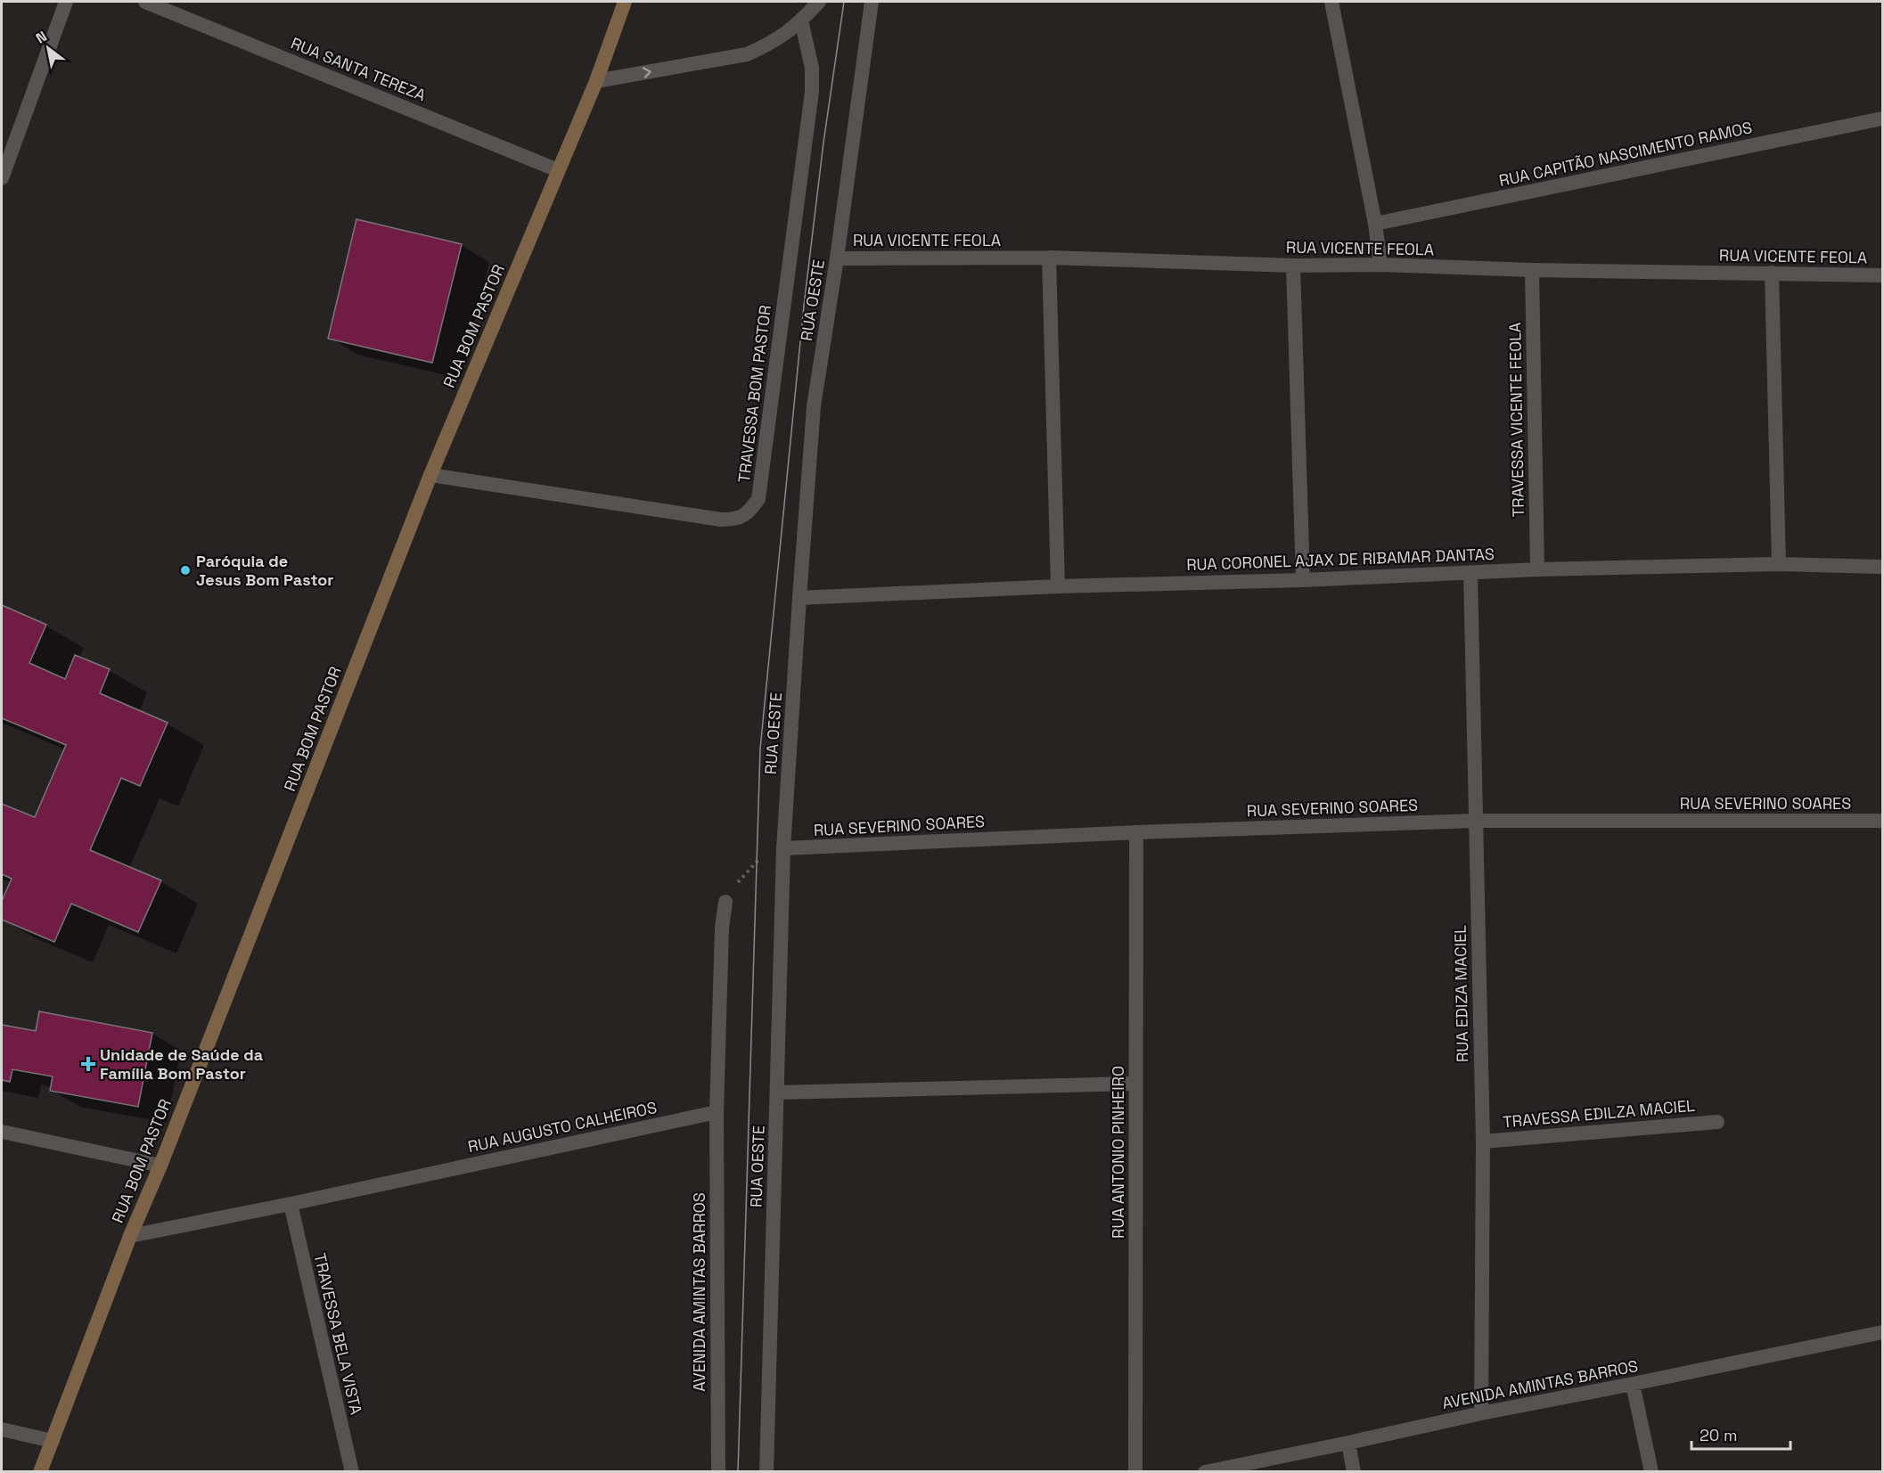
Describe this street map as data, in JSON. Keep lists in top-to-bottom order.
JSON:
{
  "streets": {
    "main road": ["RUA BOM PASTOR"],
    "street": [
      "RUA SANTA TEREZA",
      "RUA CAPITÃO NASCIMENTO RAMOS",
      "RUA VICENTE FEOLA",
      "RUA OESTE",
      "TRAVESSA BOM PASTOR",
      "TRAVESSA VICENTE FEOLA",
      "RUA CORONEL AJAX DE RIBAMAR DANTAS",
      "RUA SEVERINO SOARES",
      "RUA EDIZA MACIEL",
      "TRAVESSA EDILZA MACIEL",
      "RUA AUGUSTO CALHEIROS",
      "RUA ANTONIO PINHEIRO",
      "AVENIDA AMINTAS BARROS",
      "TRAVESSA BELA VISTA"
    ]
  },
  "crossings": [
    ["RUA SANTA TEREZA", "RUA BOM PASTOR"],
    ["RUA VICENTE FEOLA", "RUA OESTE"],
    ["RUA VICENTE FEOLA", "TRAVESSA VICENTE FEOLA"],
    ["RUA OESTE", "RUA CORONEL AJAX DE RIBAMAR DANTAS"],
    ["RUA OESTE", "RUA SEVERINO SOARES"],
    ["RUA BOM PASTOR", "TRAVESSA BOM PASTOR"],
    ["RUA BOM PASTOR", "RUA AUGUSTO CALHEIROS"],
    ["TRAVESSA VICENTE FEOLA", "RUA CORONEL AJAX DE RIBAMAR DANTAS"],
    ["RUA CORONEL AJAX DE RIBAMAR DANTAS", "RUA EDIZA MACIEL"],
    ["RUA SEVERINO SOARES", "RUA EDIZA MACIEL"],
    ["RUA SEVERINO SOARES", "RUA ANTONIO PINHEIRO"],
    ["RUA EDIZA MACIEL", "TRAVESSA EDILZA MACIEL"],
    ["RUA EDIZA MACIEL", "AVENIDA AMINTAS BARROS"],
    ["RUA AUGUSTO CALHEIROS", "AVENIDA AMINTAS BARROS"],
    ["RUA AUGUSTO CALHEIROS", "TRAVESSA BELA VISTA"]
  ],
  "places": {
    "other": ["Paróquia de Jesus Bom Pastor"],
    "health": ["Unidade de Saúde da Família Bom Pastor"]
  },
  "scale_bar": "20 m",
  "north": "top left"
}
